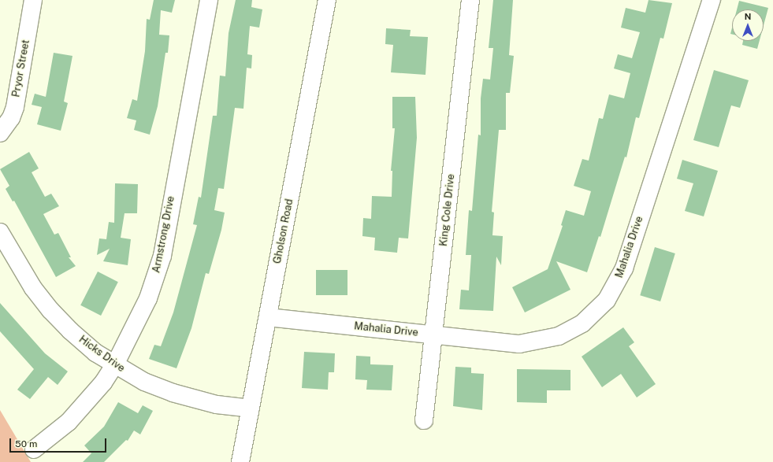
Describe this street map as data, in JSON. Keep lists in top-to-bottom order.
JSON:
{
  "streets": {
    "street": [
      "Pryor Street",
      "King Cole Drive",
      "Gholson Road",
      "Armstrong Drive",
      "Mahalia Drive",
      "Hicks Drive"
    ]
  },
  "crossings": [
    ["King Cole Drive", "Mahalia Drive"],
    ["Gholson Road", "Mahalia Drive"],
    ["Gholson Road", "Hicks Drive"],
    ["Armstrong Drive", "Hicks Drive"]
  ],
  "scale_bar": "50 m",
  "north": "top"
}
